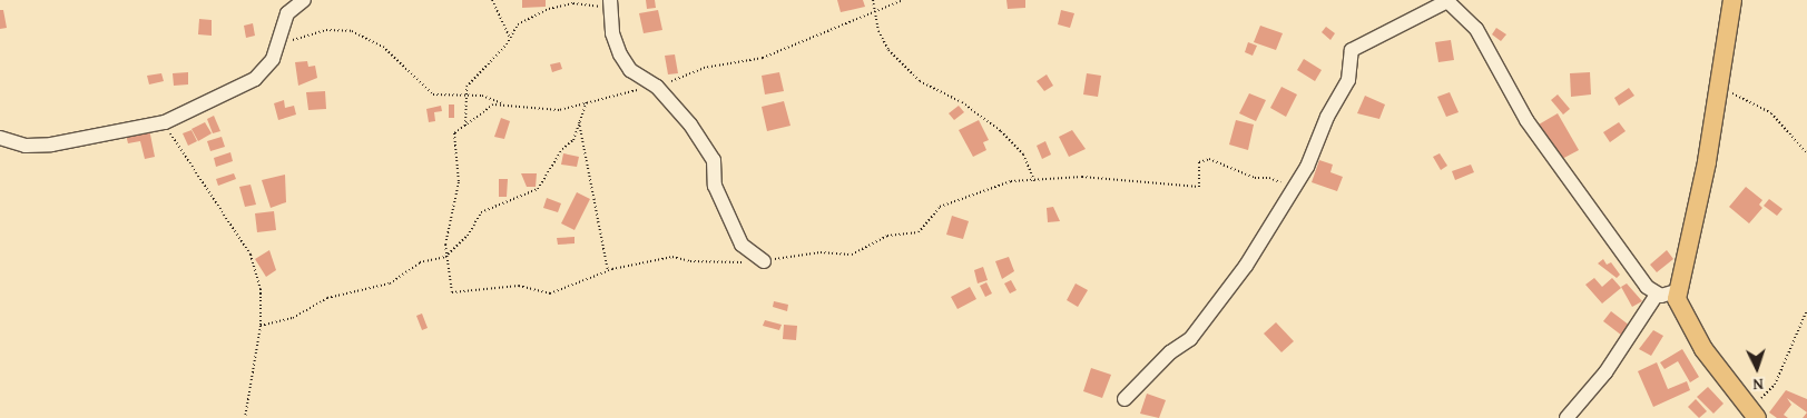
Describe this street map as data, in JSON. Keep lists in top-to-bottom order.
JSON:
{
  "north": "bottom"
}
